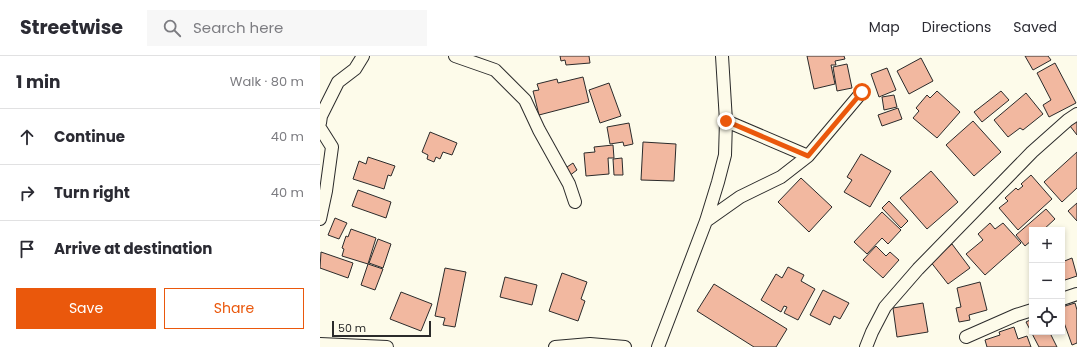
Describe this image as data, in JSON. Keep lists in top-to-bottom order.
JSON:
{
  "scale_bar": "50 m",
  "page": {
    "header": "Streetwise",
    "search": "Search here",
    "nav": ["Map", "Directions", "Saved"],
    "heading": ["1 min", "Walk · 80 m"],
    "list": [
      ["Continue", "40 m"],
      ["Turn right", "40 m"],
      "Arrive at destination"
    ],
    "map_buttons": ["+", "−"],
    "buttons": ["Save", "Share"],
    "scale": "50 m"
  }
}
